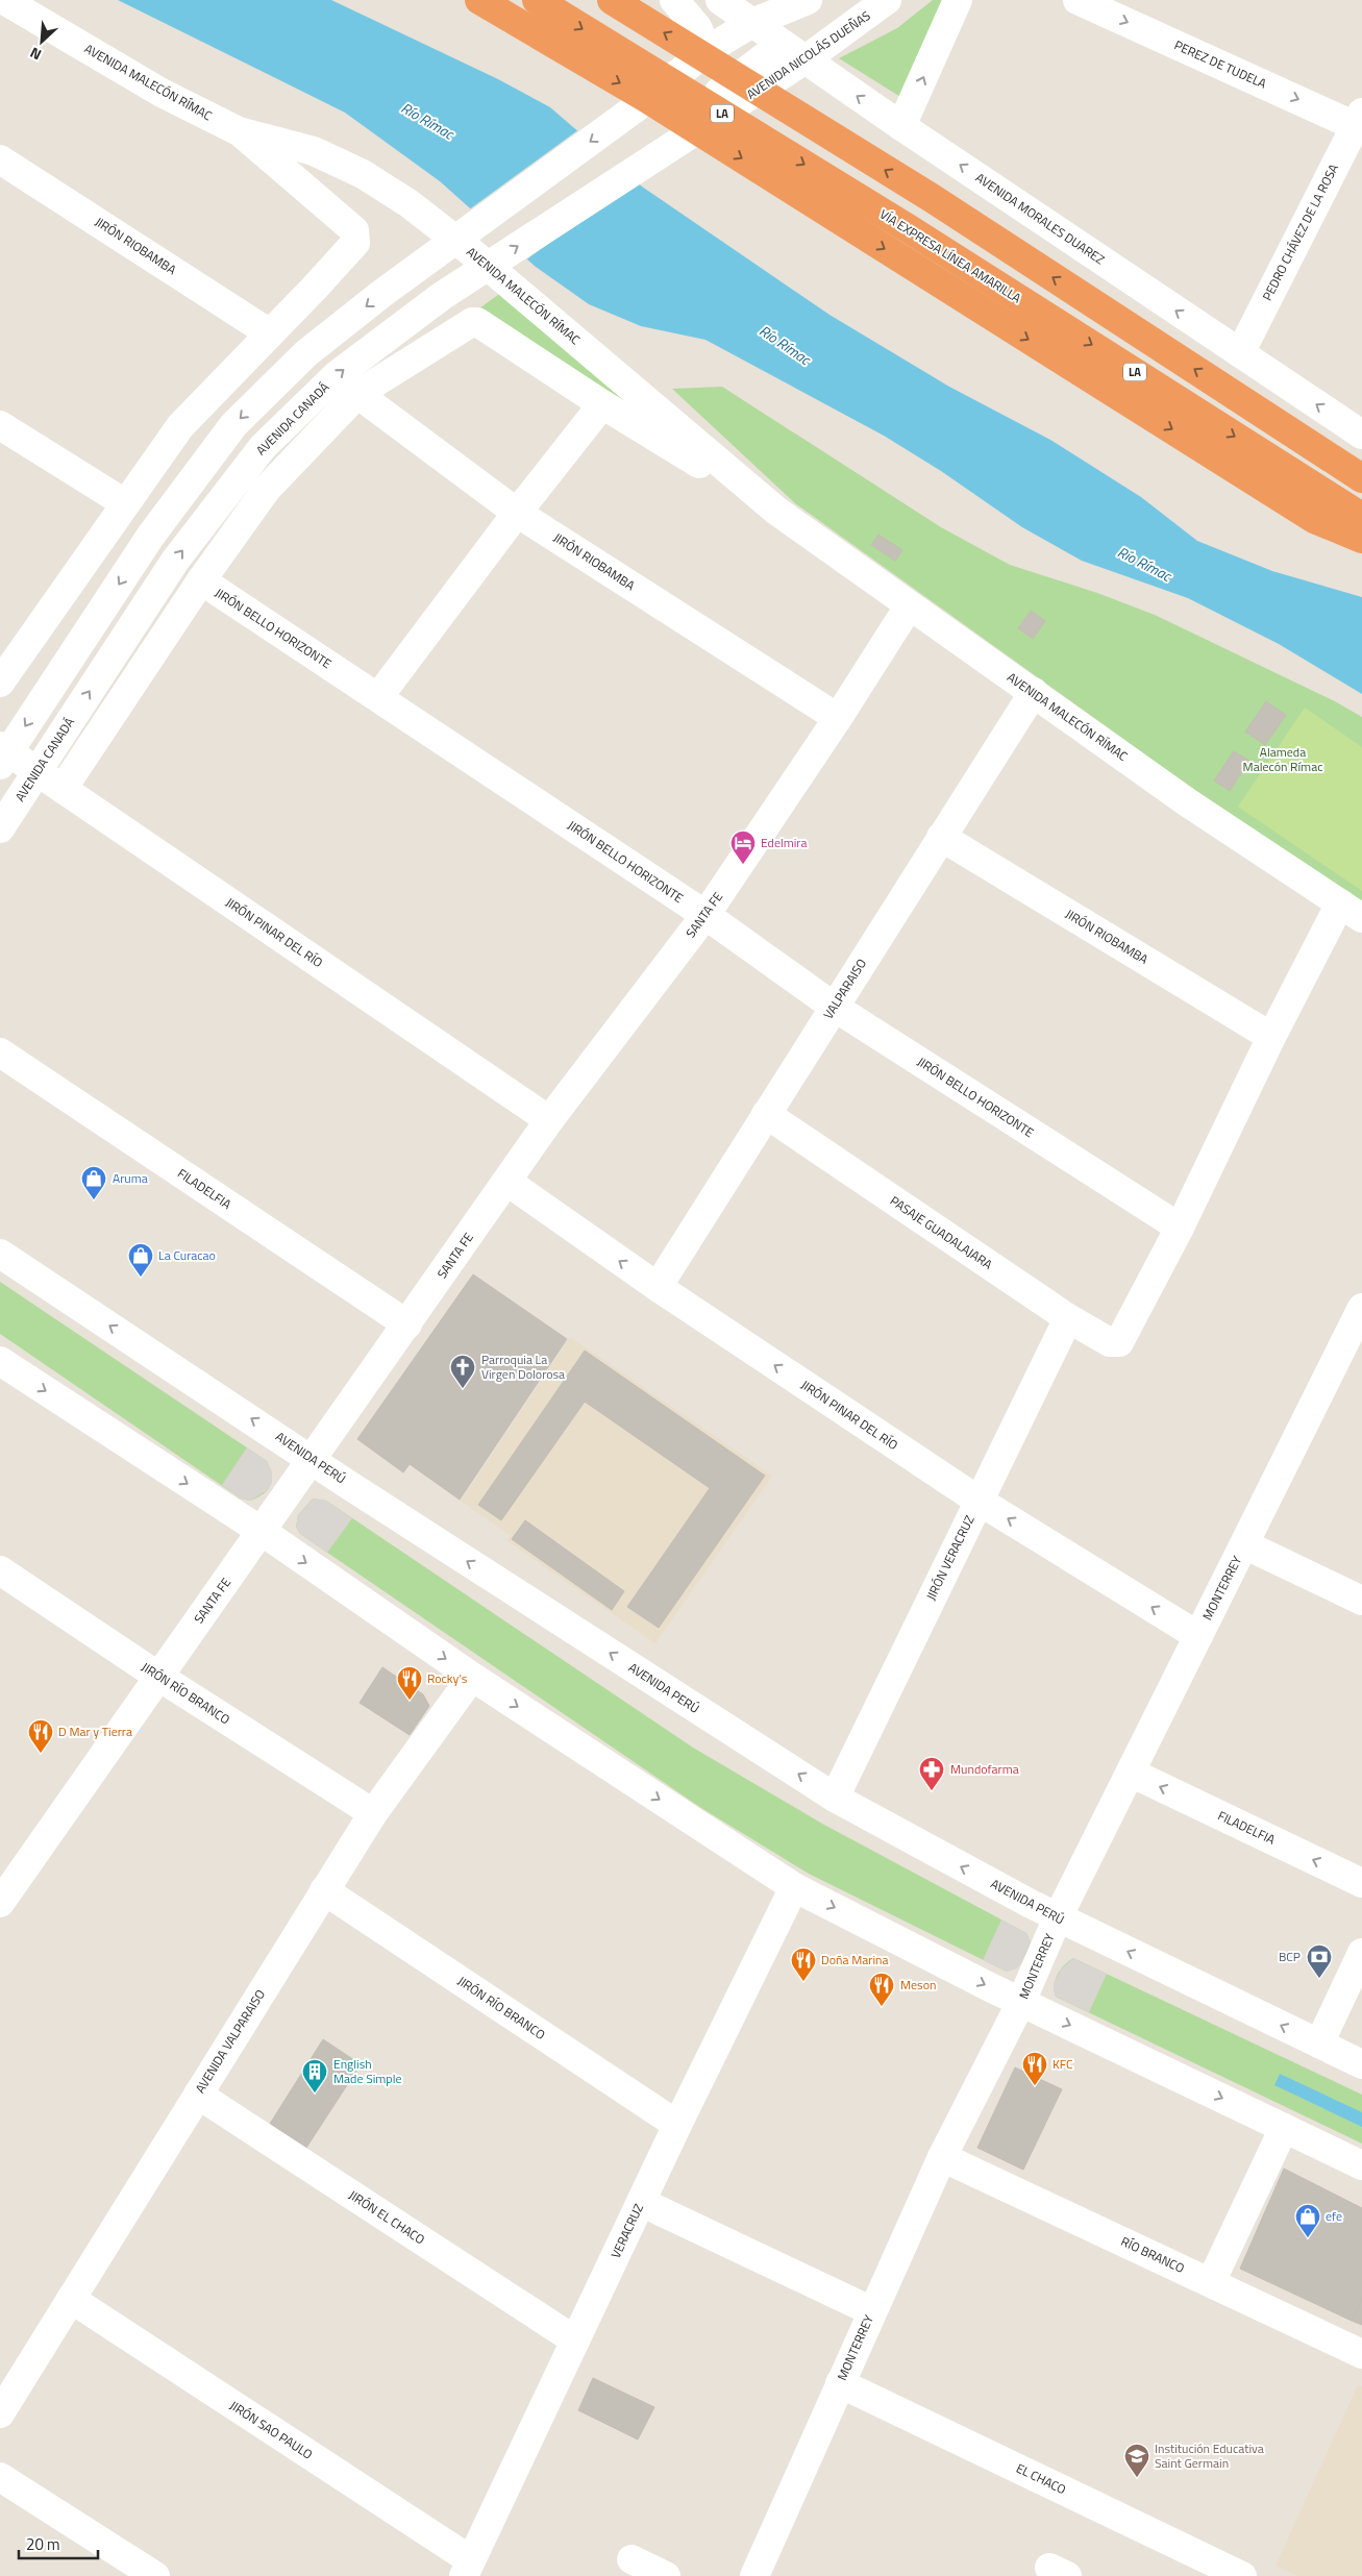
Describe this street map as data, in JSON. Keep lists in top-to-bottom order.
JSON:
{
  "streets": {
    "highway": ["LA", "VÍA EXPRESA LÍNEA AMARILLA"],
    "street": [
      "AVENIDA NICOLÁS DUEÑAS",
      "PEREZ DE TUDELA",
      "AVENIDA MALECÓN RÍMAC",
      "AVENIDA MORALES DUAREZ",
      "PEDRO CHÁVEZ DE LA ROSA",
      "JIRÓN RIOBAMBA",
      "AVENIDA CANADÁ",
      "JIRÓN BELLO HORIZONTE",
      "SANTA FE",
      "JIRÓN PINAR DEL RÍO",
      "VALPARAISO",
      "FILADELFIA",
      "PASAJE GUADALAJARA",
      "AVENIDA PERÚ",
      "JIRÓN VERACRUZ",
      "MONTERREY",
      "JIRÓN RÍO BRANCO",
      "AVENIDA VALPARAISO",
      "JIRÓN EL CHACO",
      "VERACRUZ",
      "RÍO BRANCO",
      "JIRÓN SAO PAULO",
      "EL CHACO"
    ]
  },
  "crossings": [
    ["AVENIDA NICOLÁS DUEÑAS", "AVENIDA MORALES DUAREZ"],
    ["AVENIDA NICOLÁS DUEÑAS", "AVENIDA CANADÁ"],
    ["PEREZ DE TUDELA", "PEDRO CHÁVEZ DE LA ROSA"],
    ["AVENIDA MALECÓN RÍMAC", "JIRÓN RIOBAMBA"],
    ["AVENIDA MALECÓN RÍMAC", "SANTA FE"],
    ["AVENIDA MALECÓN RÍMAC", "VALPARAISO"],
    ["AVENIDA MORALES DUAREZ", "PEDRO CHÁVEZ DE LA ROSA"],
    ["JIRÓN RIOBAMBA", "SANTA FE"],
    ["JIRÓN RIOBAMBA", "VALPARAISO"],
    ["AVENIDA CANADÁ", "JIRÓN PINAR DEL RÍO"],
    ["JIRÓN BELLO HORIZONTE", "SANTA FE"],
    ["JIRÓN BELLO HORIZONTE", "VALPARAISO"],
    ["JIRÓN BELLO HORIZONTE", "PASAJE GUADALAJARA"],
    ["SANTA FE", "JIRÓN PINAR DEL RÍO"],
    ["SANTA FE", "FILADELFIA"],
    ["SANTA FE", "AVENIDA PERÚ"],
    ["SANTA FE", "JIRÓN RÍO BRANCO"],
    ["JIRÓN PINAR DEL RÍO", "VALPARAISO"],
    ["JIRÓN PINAR DEL RÍO", "JIRÓN VERACRUZ"],
    ["JIRÓN PINAR DEL RÍO", "MONTERREY"],
    ["VALPARAISO", "PASAJE GUADALAJARA"],
    ["FILADELFIA", "MONTERREY"],
    ["PASAJE GUADALAJARA", "JIRÓN VERACRUZ"],
    ["AVENIDA PERÚ", "JIRÓN VERACRUZ"],
    ["AVENIDA PERÚ", "MONTERREY"],
    ["MONTERREY", "RÍO BRANCO"],
    ["MONTERREY", "EL CHACO"],
    ["JIRÓN RÍO BRANCO", "AVENIDA VALPARAISO"],
    ["JIRÓN RÍO BRANCO", "VERACRUZ"],
    ["AVENIDA VALPARAISO", "JIRÓN EL CHACO"],
    ["AVENIDA VALPARAISO", "JIRÓN SAO PAULO"],
    ["JIRÓN EL CHACO", "VERACRUZ"],
    ["VERACRUZ", "JIRÓN SAO PAULO"]
  ],
  "one_way": ["PEREZ DE TUDELA", "AVENIDA MORALES DUAREZ", "JIRÓN PINAR DEL RÍO"],
  "water": ["Río Rímac"],
  "parks": ["Alameda Malecón Rímac"],
  "places": {
    "hotel": ["Edelmira"],
    "shop": ["Aruma", "La Curacao", "efe"],
    "church": ["Parroquia La Virgen Dolorosa"],
    "restaurant": [
      "Rocky's",
      "D Mar y Tierra",
      "Doña Marina",
      "Meson",
      "KFC"
    ],
    "pharmacy": ["Mundofarma"],
    "bank": ["BCP"],
    "building": ["English Made Simple"],
    "school or university": ["Institución Educativa Saint Germain"]
  },
  "scale_bar": "20 m",
  "north": "bottom left"
}
